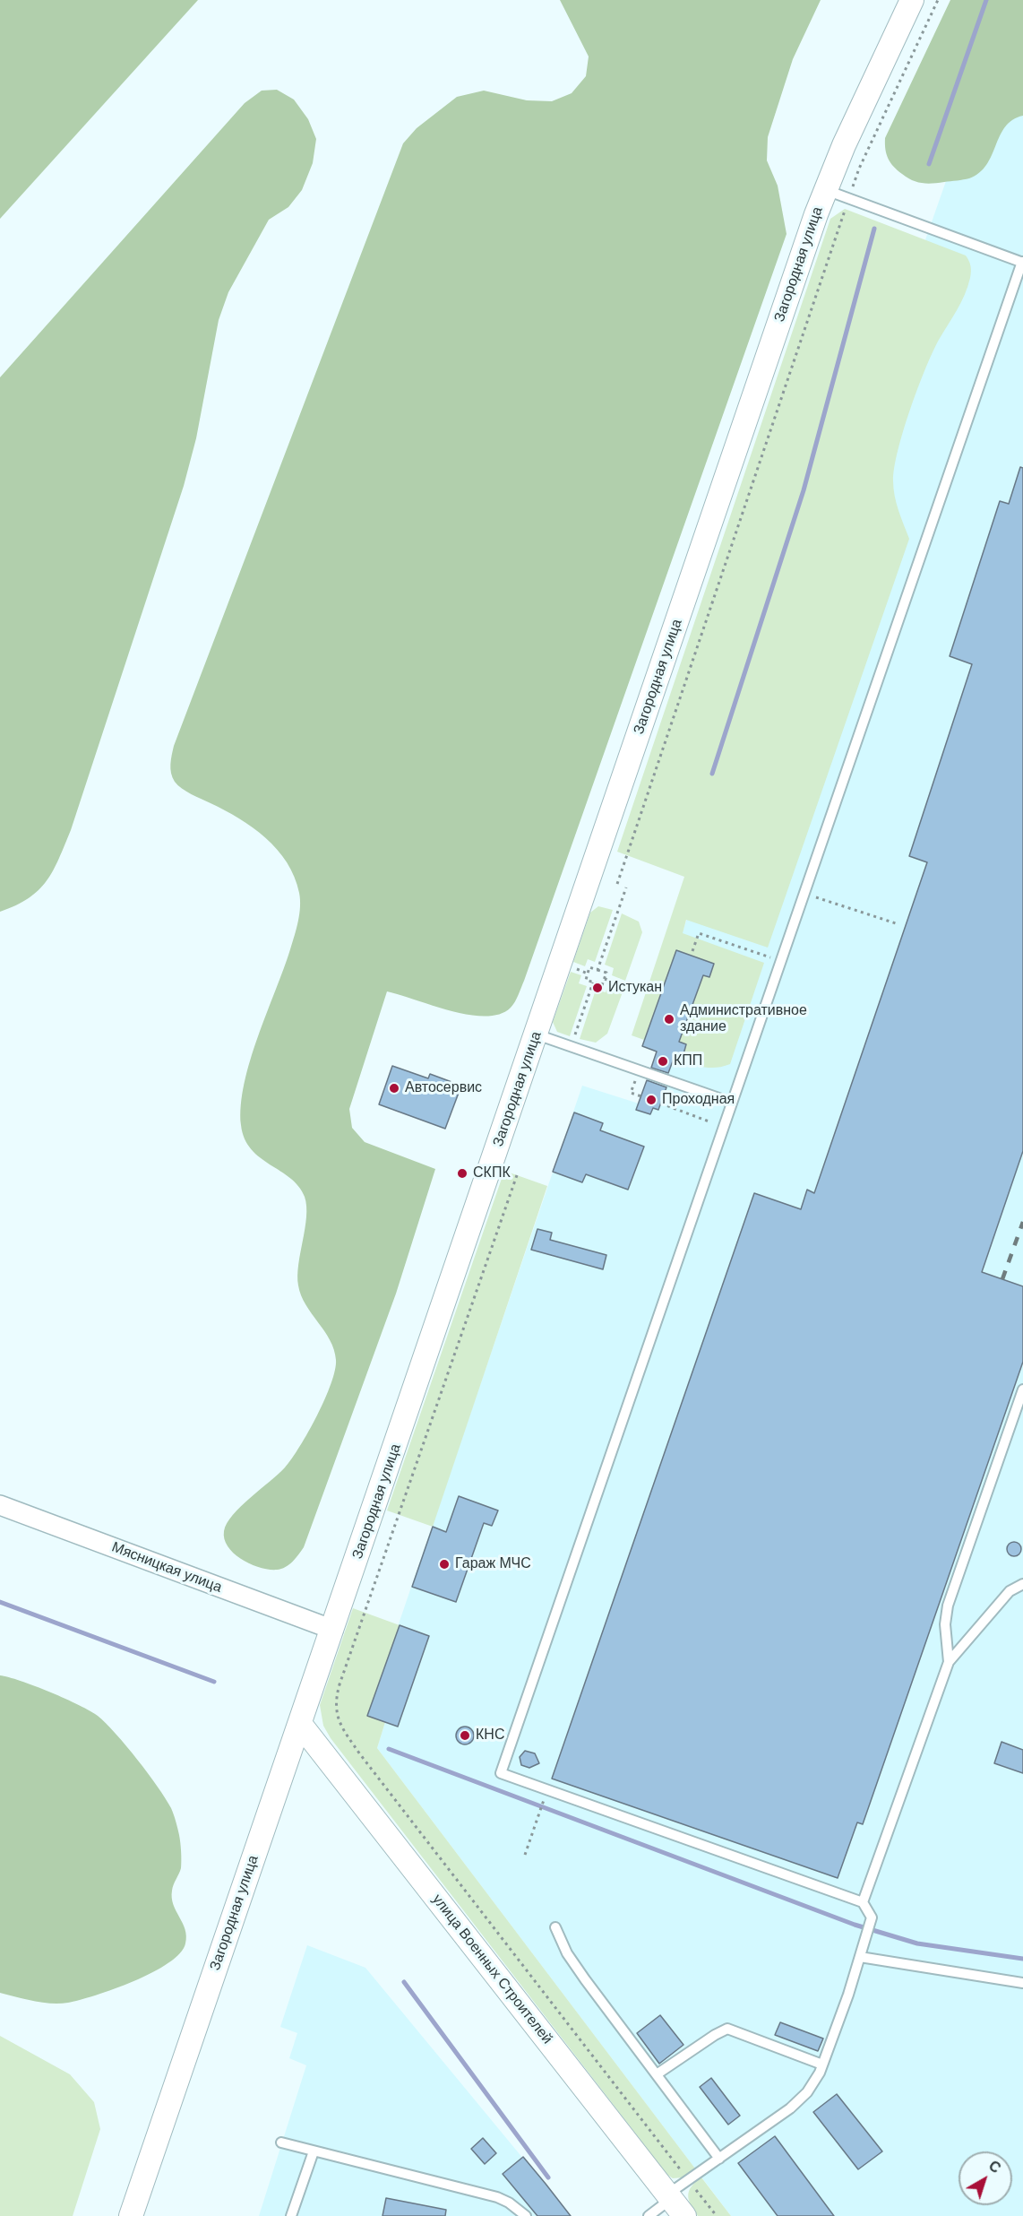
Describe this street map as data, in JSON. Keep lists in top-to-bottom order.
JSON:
{
  "streets": {
    "street": ["Загородная улица", "Мясницкая улица", "улица Военных Строителей"]
  },
  "crossings": [
    ["Загородная улица", "Мясницкая улица"],
    ["Загородная улица", "улица Военных Строителей"]
  ],
  "places": [
    "Истукан",
    "Административное здание",
    "КПП",
    "Автосервис",
    "Проходная",
    "СКПК",
    "Гараж МЧС",
    "КНС"
  ],
  "north": "top right"
}
